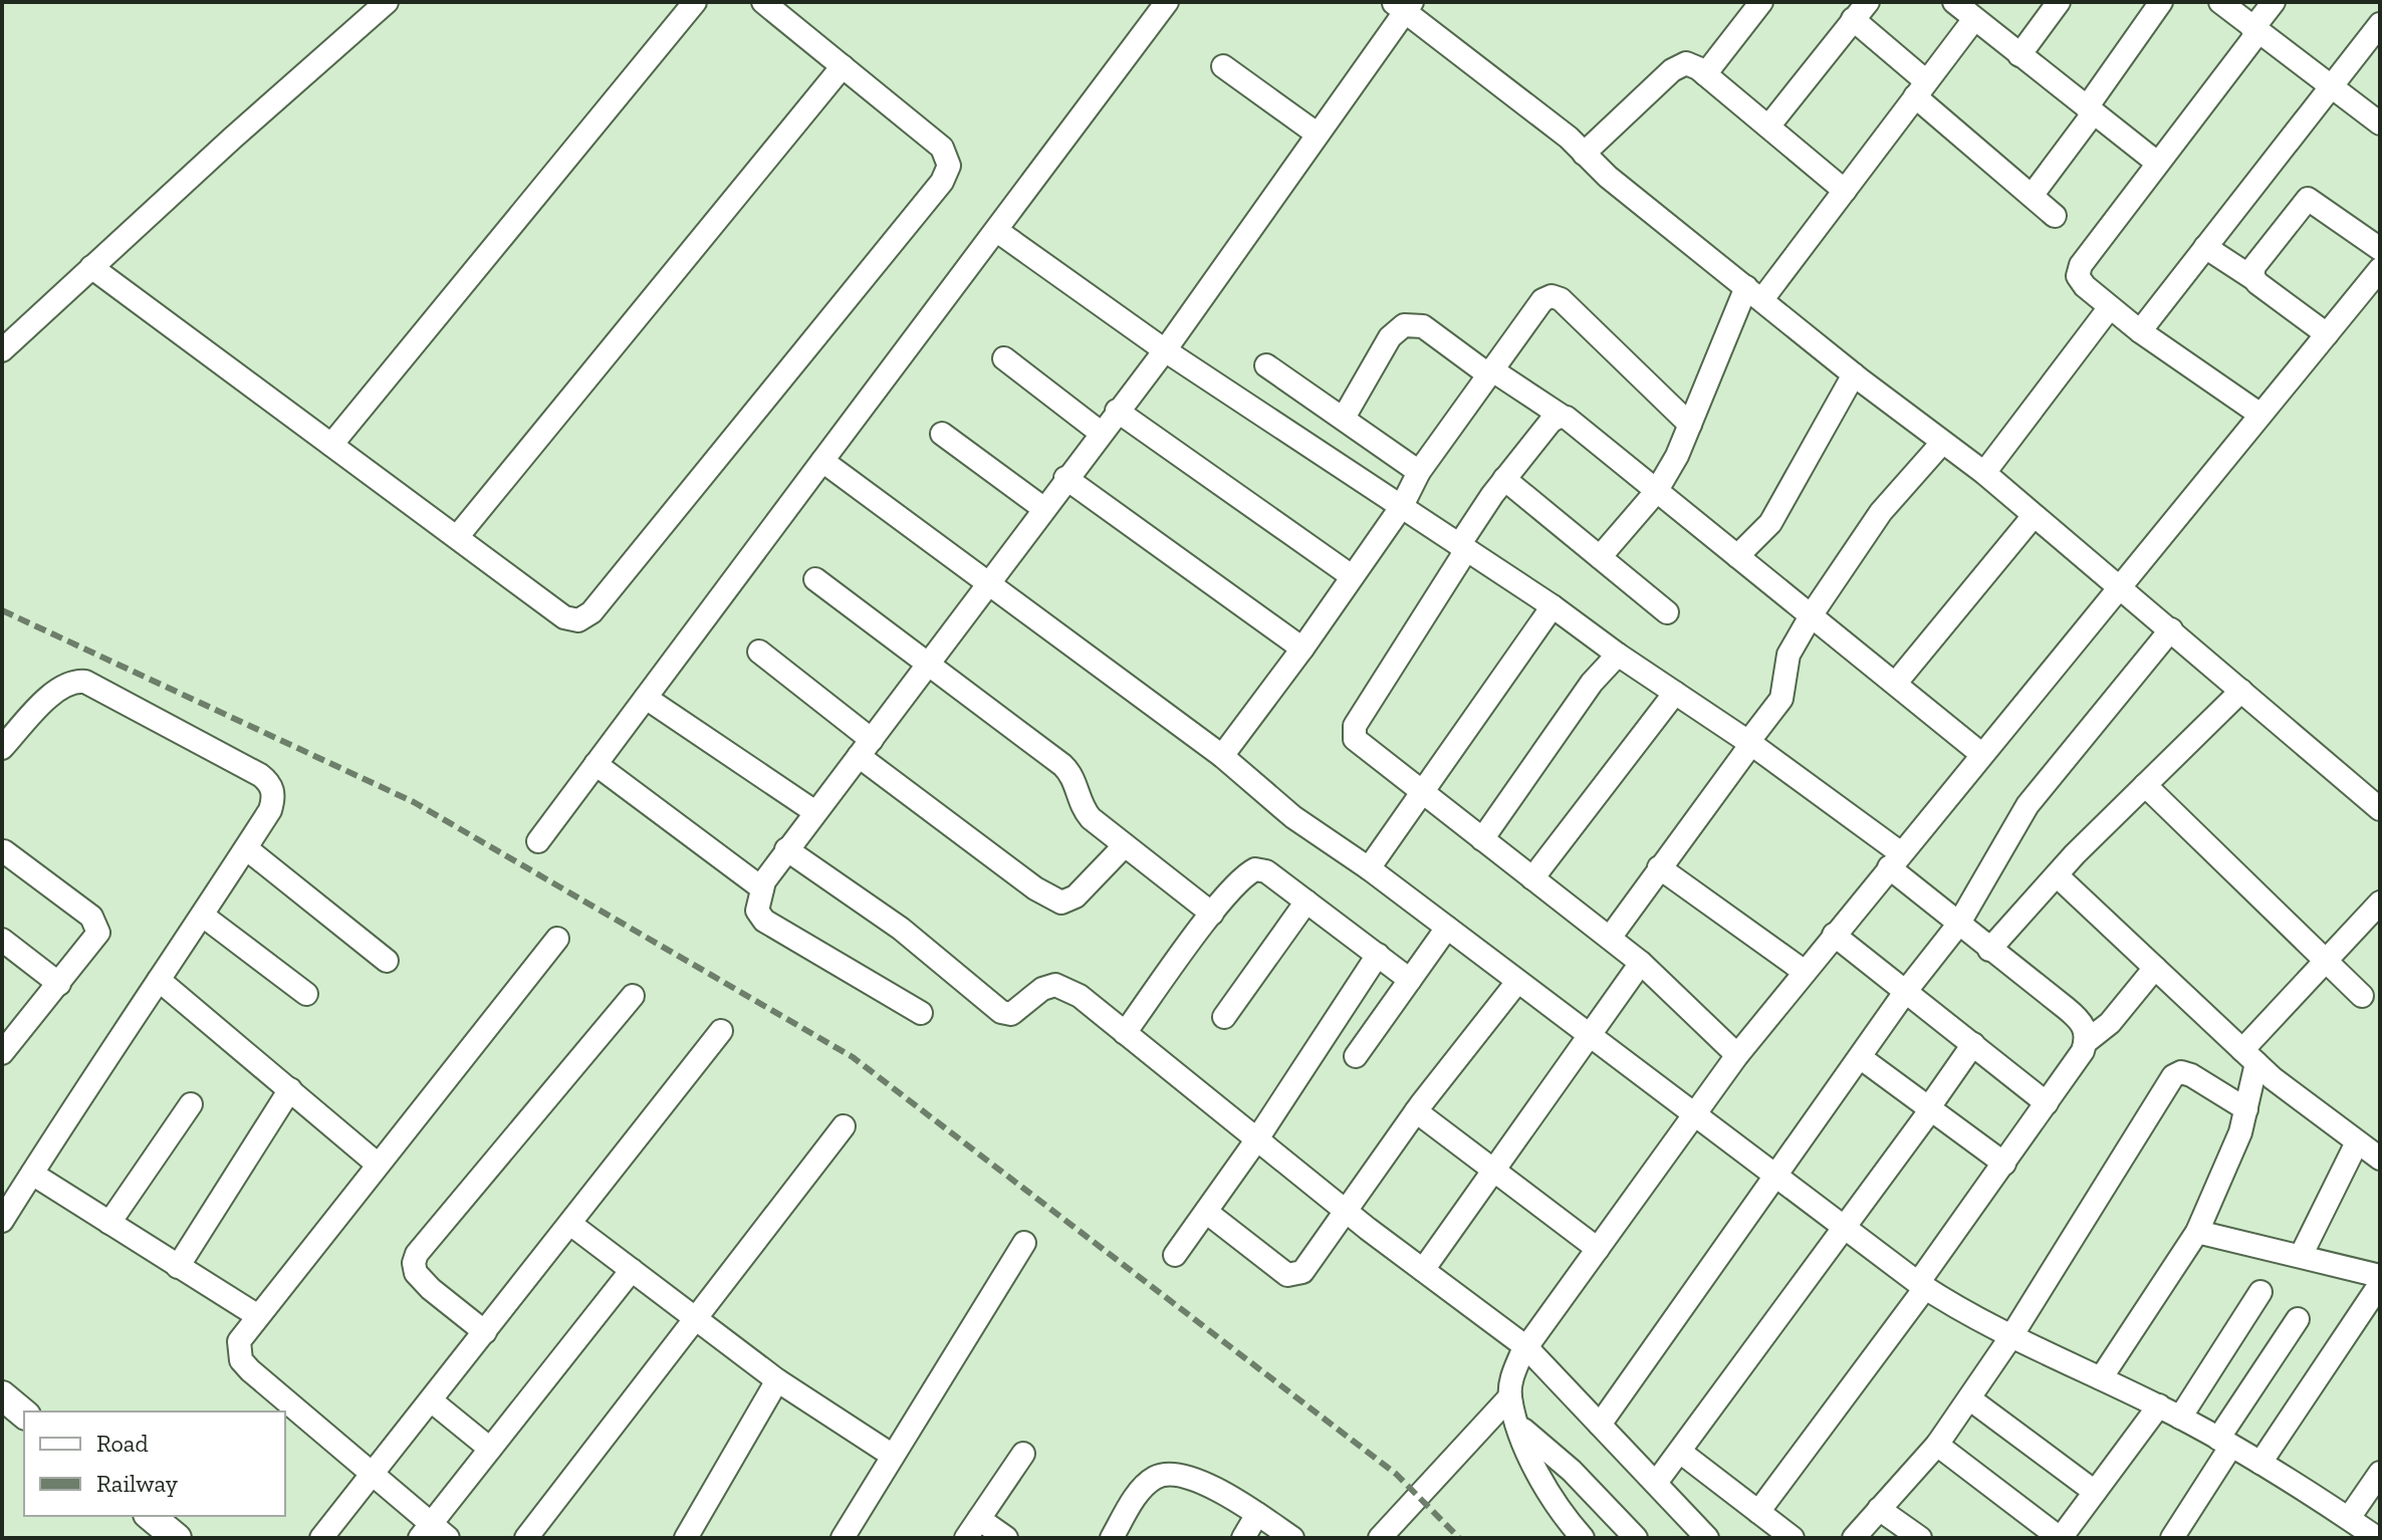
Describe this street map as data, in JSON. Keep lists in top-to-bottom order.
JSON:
{
  "legend": ["Road", "Railway"]
}
